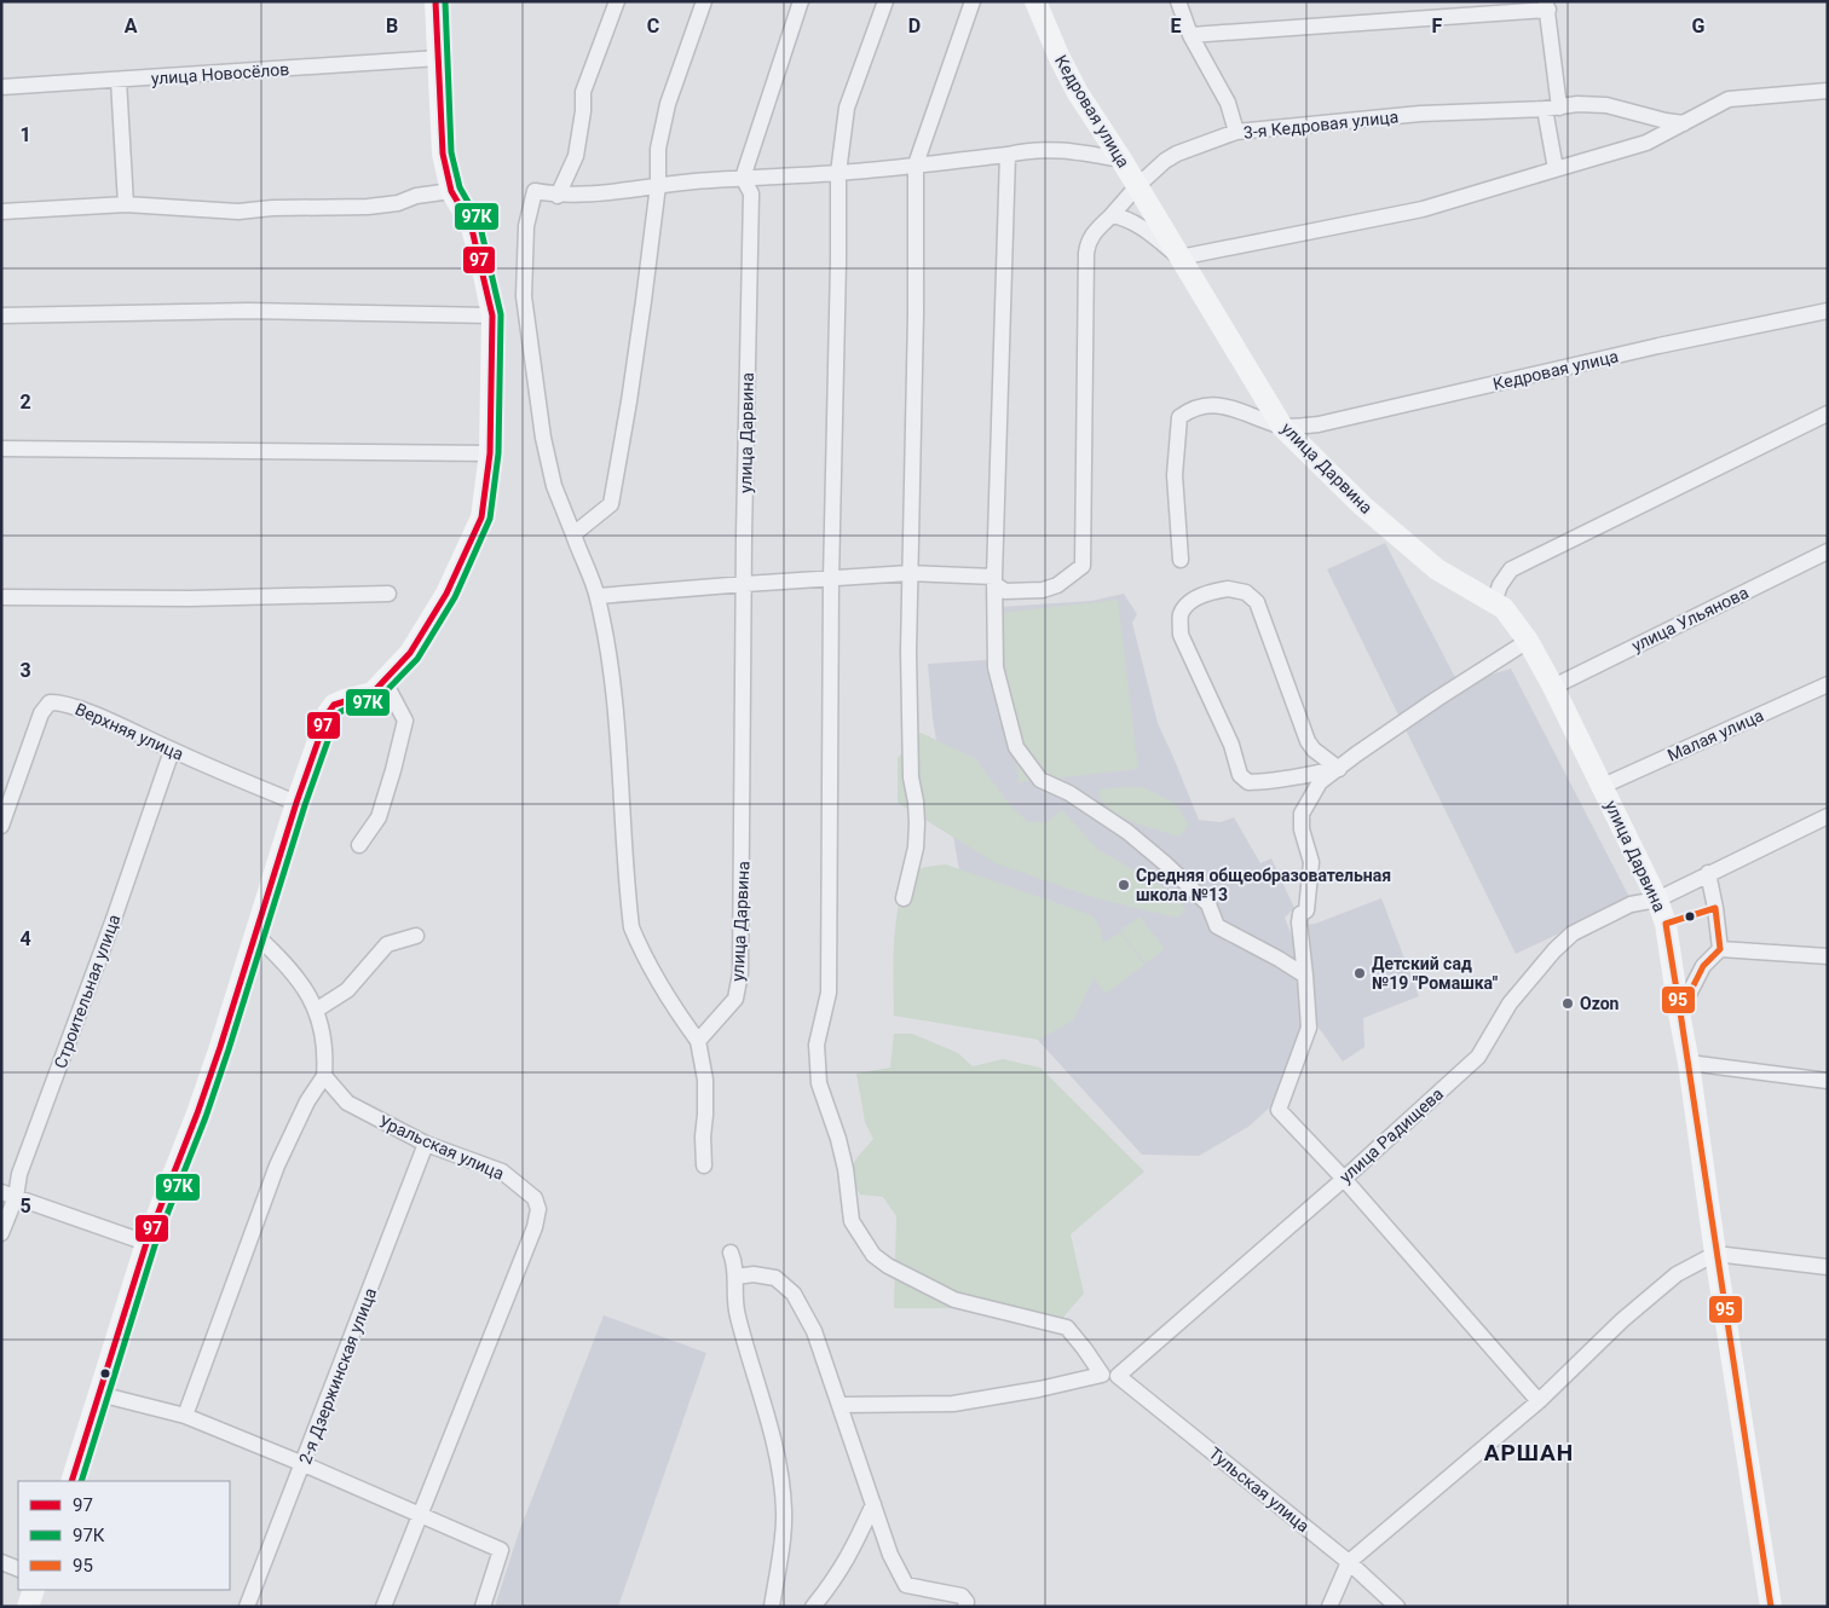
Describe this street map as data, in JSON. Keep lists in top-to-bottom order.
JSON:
{
  "streets": {
    "street": [
      "улица Новосёлов",
      "Кедровая улица",
      "3-я Кедровая улица",
      "улица Дарвина",
      "улица Ульянова",
      "Верхняя улица",
      "Малая улица",
      "Строительная улица",
      "улица Радищева",
      "Уральская улица",
      "2-я Дзержинская улица",
      "Тульская улица"
    ]
  },
  "crossings": [
    ["Кедровая улица", "3-я Кедровая улица"],
    ["Кедровая улица", "улица Дарвина"],
    ["3-я Кедровая улица", "улица Дарвина"],
    ["улица Дарвина", "улица Ульянова"],
    ["улица Дарвина", "Малая улица"],
    ["улица Дарвина", "улица Радищева"],
    ["Верхняя улица", "Строительная улица"],
    ["улица Радищева", "Тульская улица"],
    ["Уральская улица", "2-я Дзержинская улица"]
  ],
  "districts": ["АРШАН"],
  "places": ["Средняя общеобразовательная школа №13", "Детский сад №19 \"Ромашка\"", "Ozon"],
  "lines": ["transit line 97", "transit line 97К", "transit line 95"],
  "legend": ["97", "97К", "95"],
  "grid": {
    "columns": [
      "A",
      "B",
      "C",
      "D",
      "E",
      "F",
      "G"
    ],
    "rows": [
      "1",
      "2",
      "3",
      "4",
      "5"
    ]
  }
}
